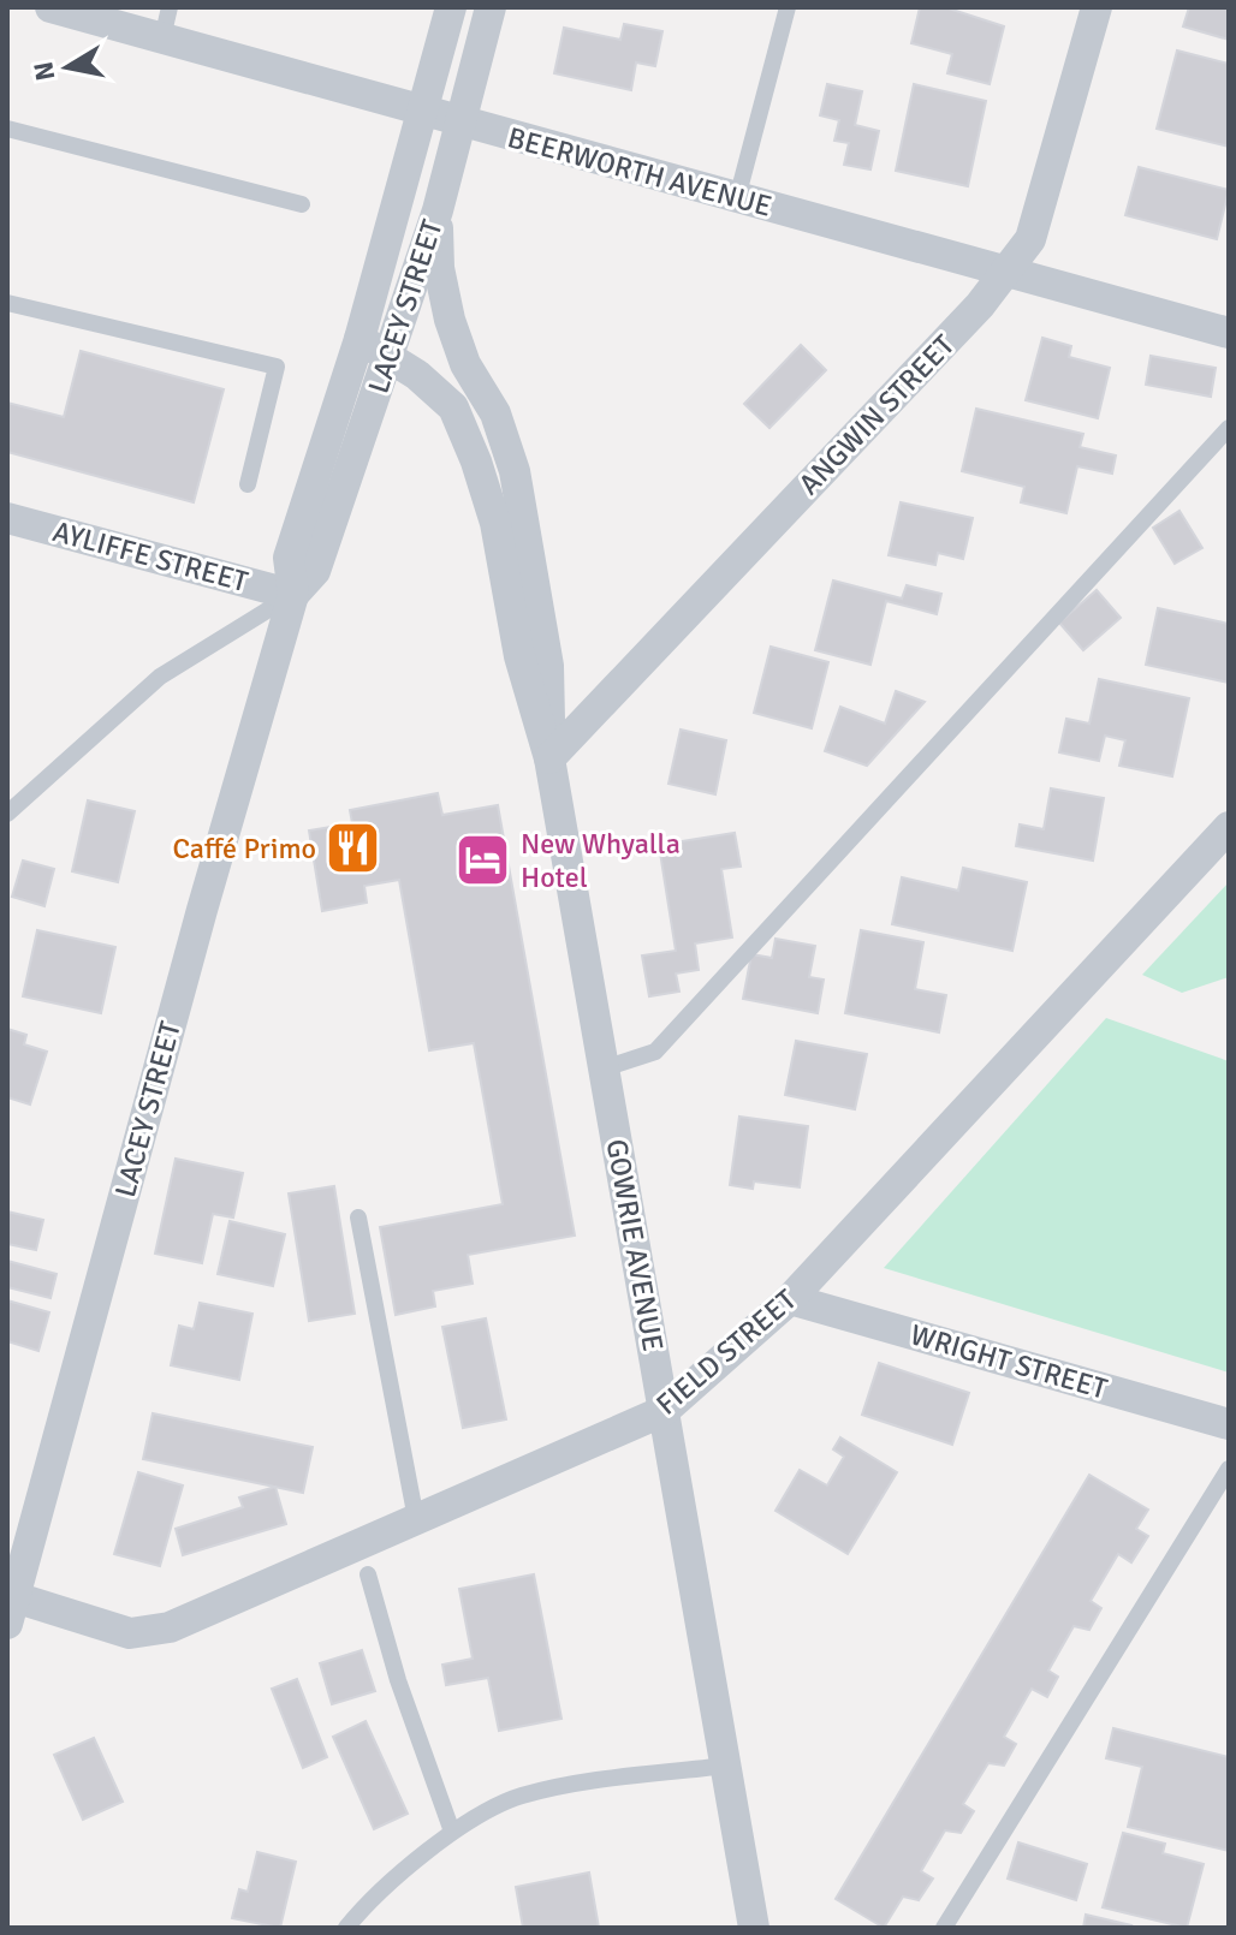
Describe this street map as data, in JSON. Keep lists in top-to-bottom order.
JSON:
{
  "streets": {
    "street": [
      "BEERWORTH AVENUE",
      "LACEY STREET",
      "ANGWIN STREET",
      "AYLIFFE STREET",
      "GOWRIE AVENUE",
      "FIELD STREET",
      "WRIGHT STREET"
    ]
  },
  "crossings": [
    ["BEERWORTH AVENUE", "LACEY STREET"],
    ["BEERWORTH AVENUE", "ANGWIN STREET"],
    ["LACEY STREET", "AYLIFFE STREET"],
    ["LACEY STREET", "GOWRIE AVENUE"],
    ["LACEY STREET", "FIELD STREET"],
    ["ANGWIN STREET", "GOWRIE AVENUE"],
    ["GOWRIE AVENUE", "FIELD STREET"],
    ["FIELD STREET", "WRIGHT STREET"]
  ],
  "places": {
    "restaurant": ["Caffé Primo"],
    "hotel": ["New Whyalla Hotel"]
  },
  "north": "left"
}
